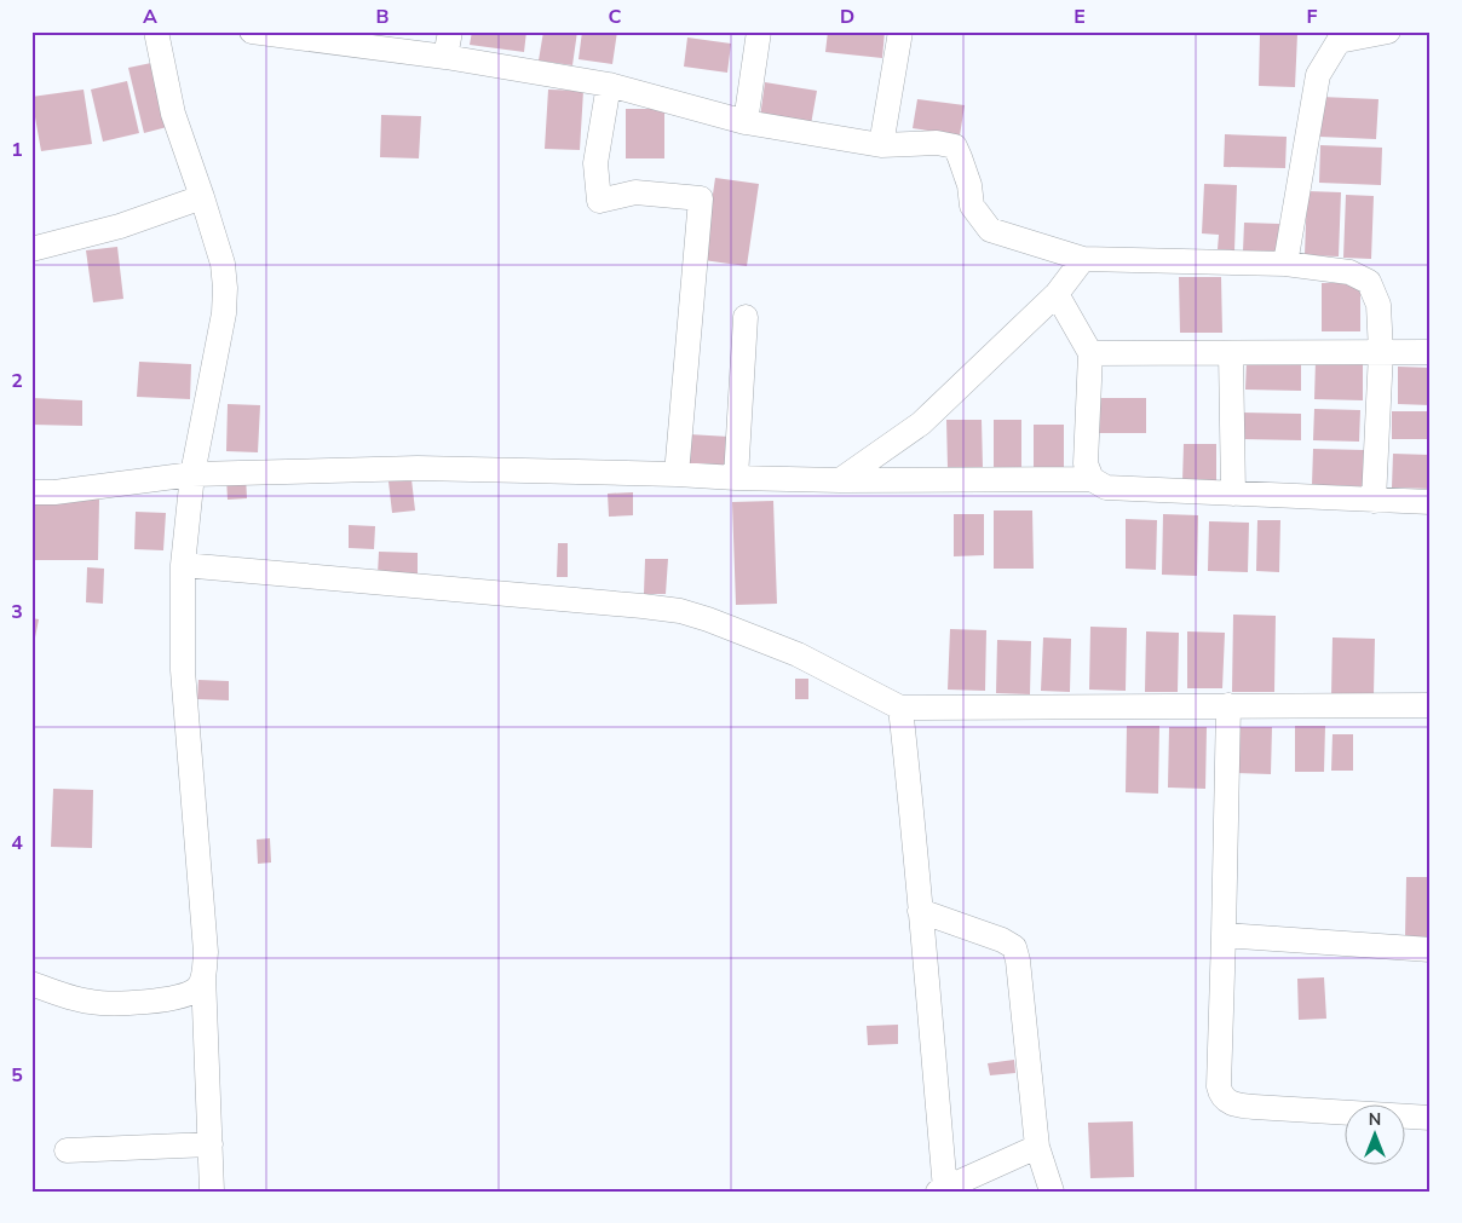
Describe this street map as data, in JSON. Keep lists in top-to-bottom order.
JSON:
{
  "north": "top",
  "grid": {
    "columns": [
      "A",
      "B",
      "C",
      "D",
      "E",
      "F"
    ],
    "rows": [
      "1",
      "2",
      "3",
      "4",
      "5"
    ]
  }
}
